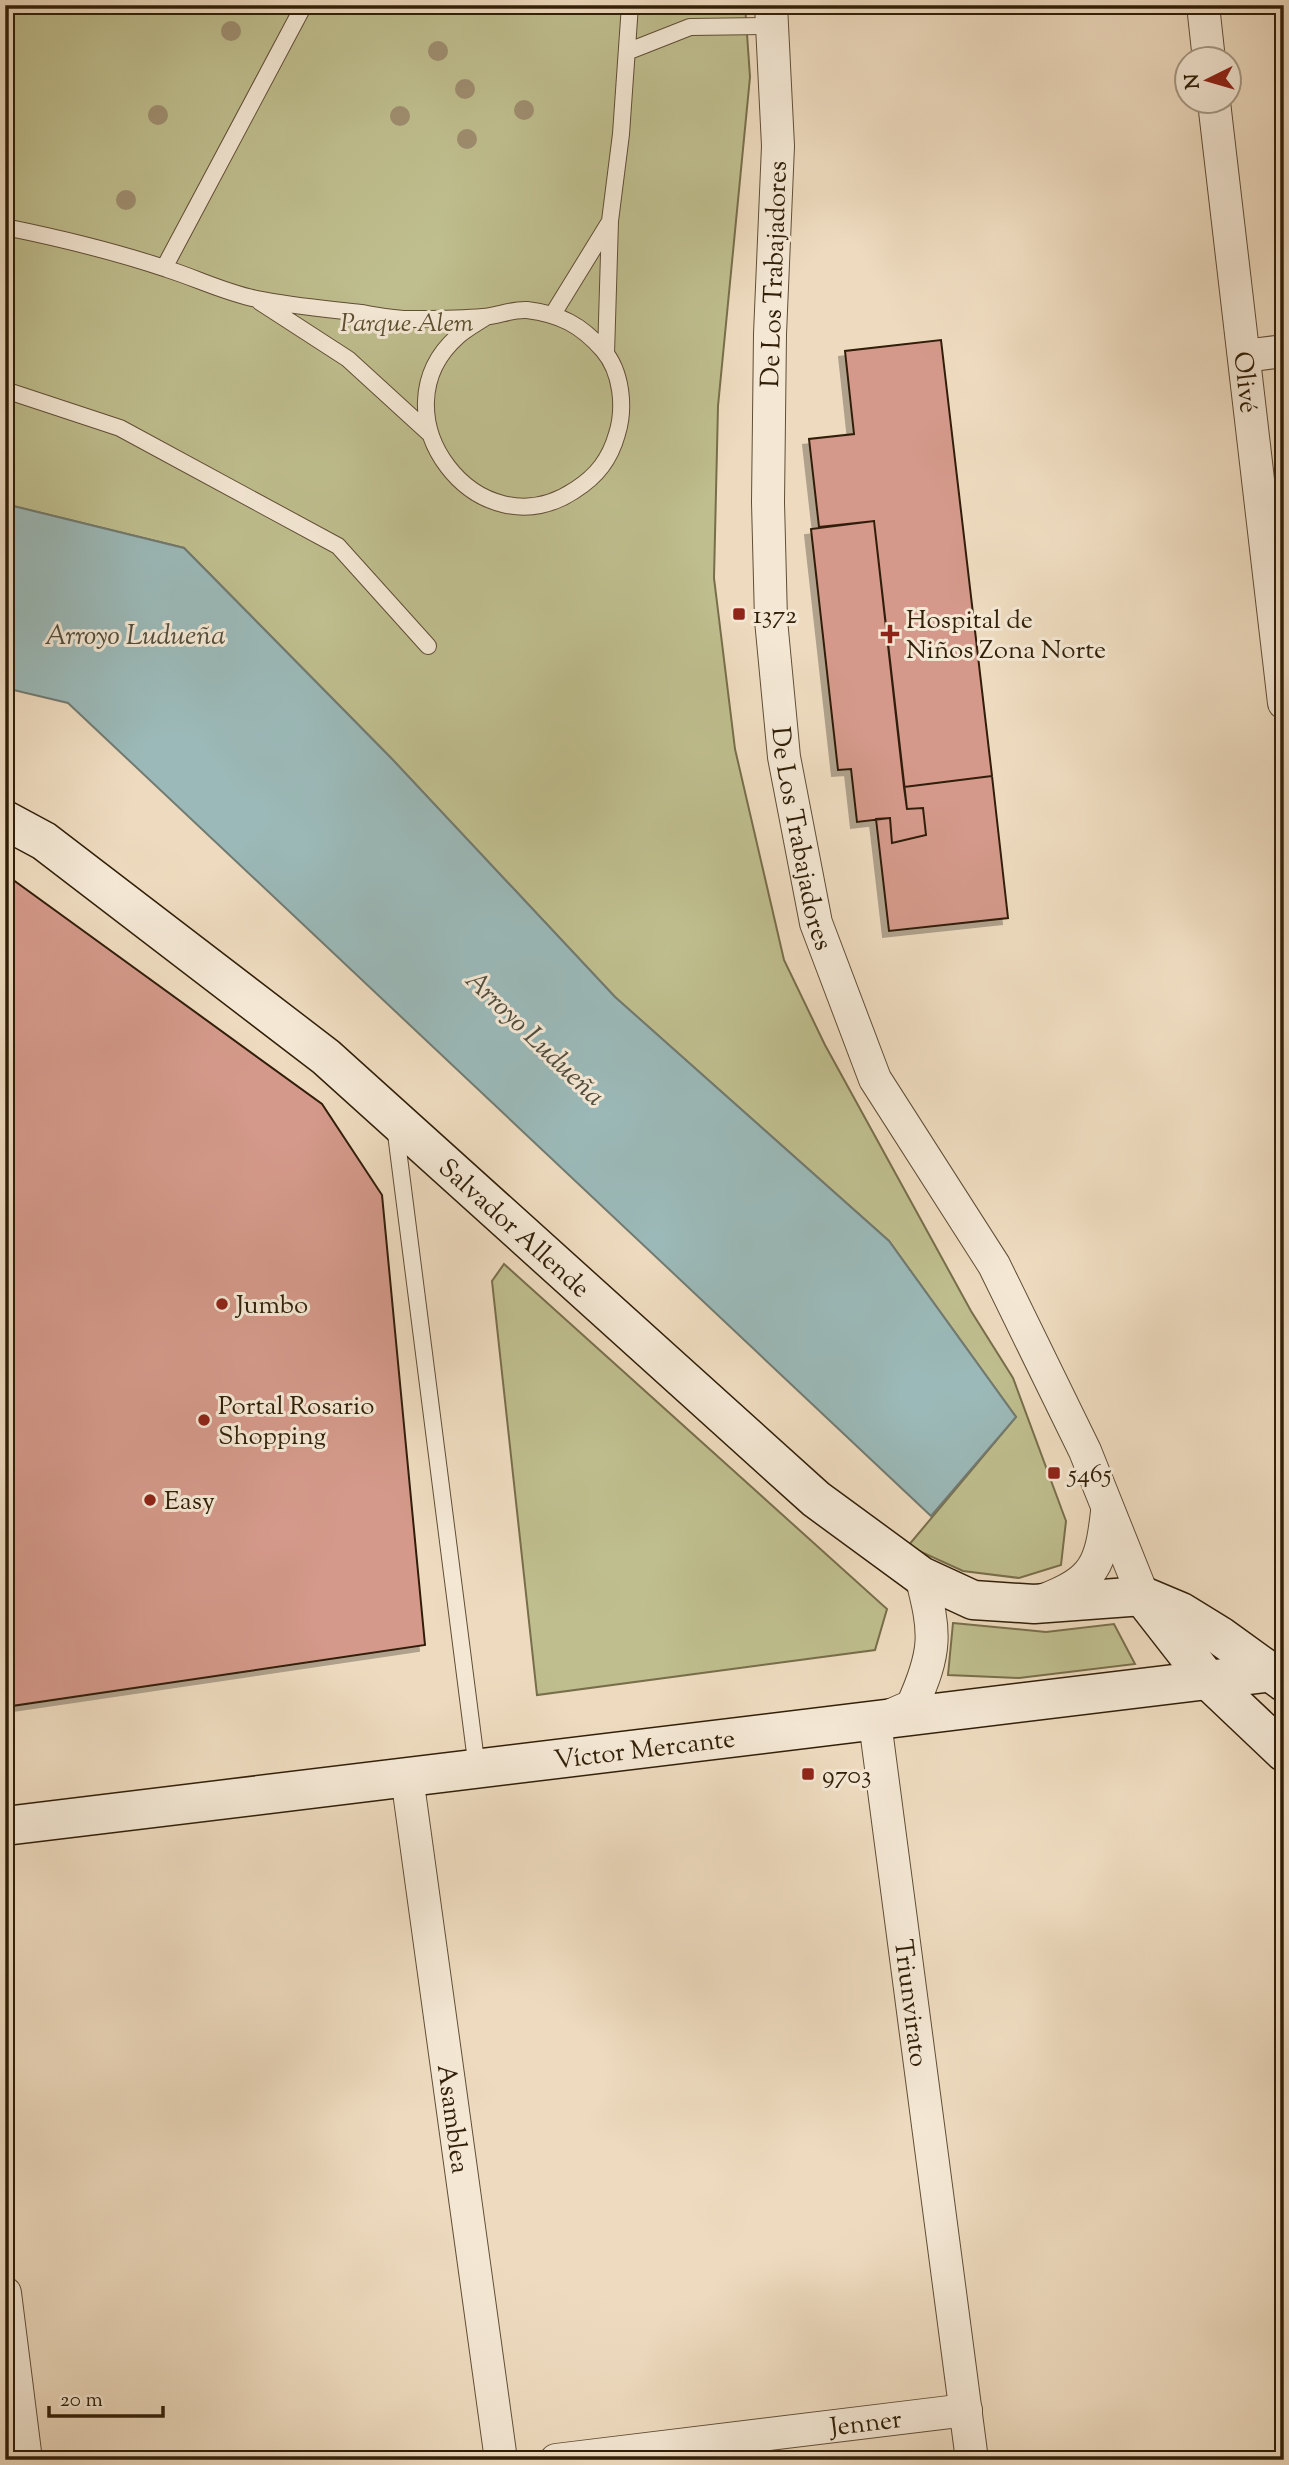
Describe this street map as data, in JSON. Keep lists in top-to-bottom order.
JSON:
{
  "streets": {
    "street": [
      "De Los Trabajadores",
      "Olivé",
      "Salvador Allende",
      "Víctor Mercante",
      "Triunvirato",
      "Asamblea",
      "Jenner"
    ]
  },
  "crossings": [
    ["De Los Trabajadores", "Salvador Allende"],
    ["Salvador Allende", "Víctor Mercante"],
    ["Víctor Mercante", "Triunvirato"],
    ["Víctor Mercante", "Asamblea"],
    ["Triunvirato", "Jenner"]
  ],
  "water": ["Arroyo Ludueña"],
  "parks": ["Parque Alem"],
  "places": {
    "transit": ["1372", "5465", "9703"],
    "health": ["Hospital de Niños Zona Norte"],
    "other": ["Jumbo", "Portal Rosario Shopping", "Easy"]
  },
  "scale_bar": "20 m",
  "north": "left"
}
